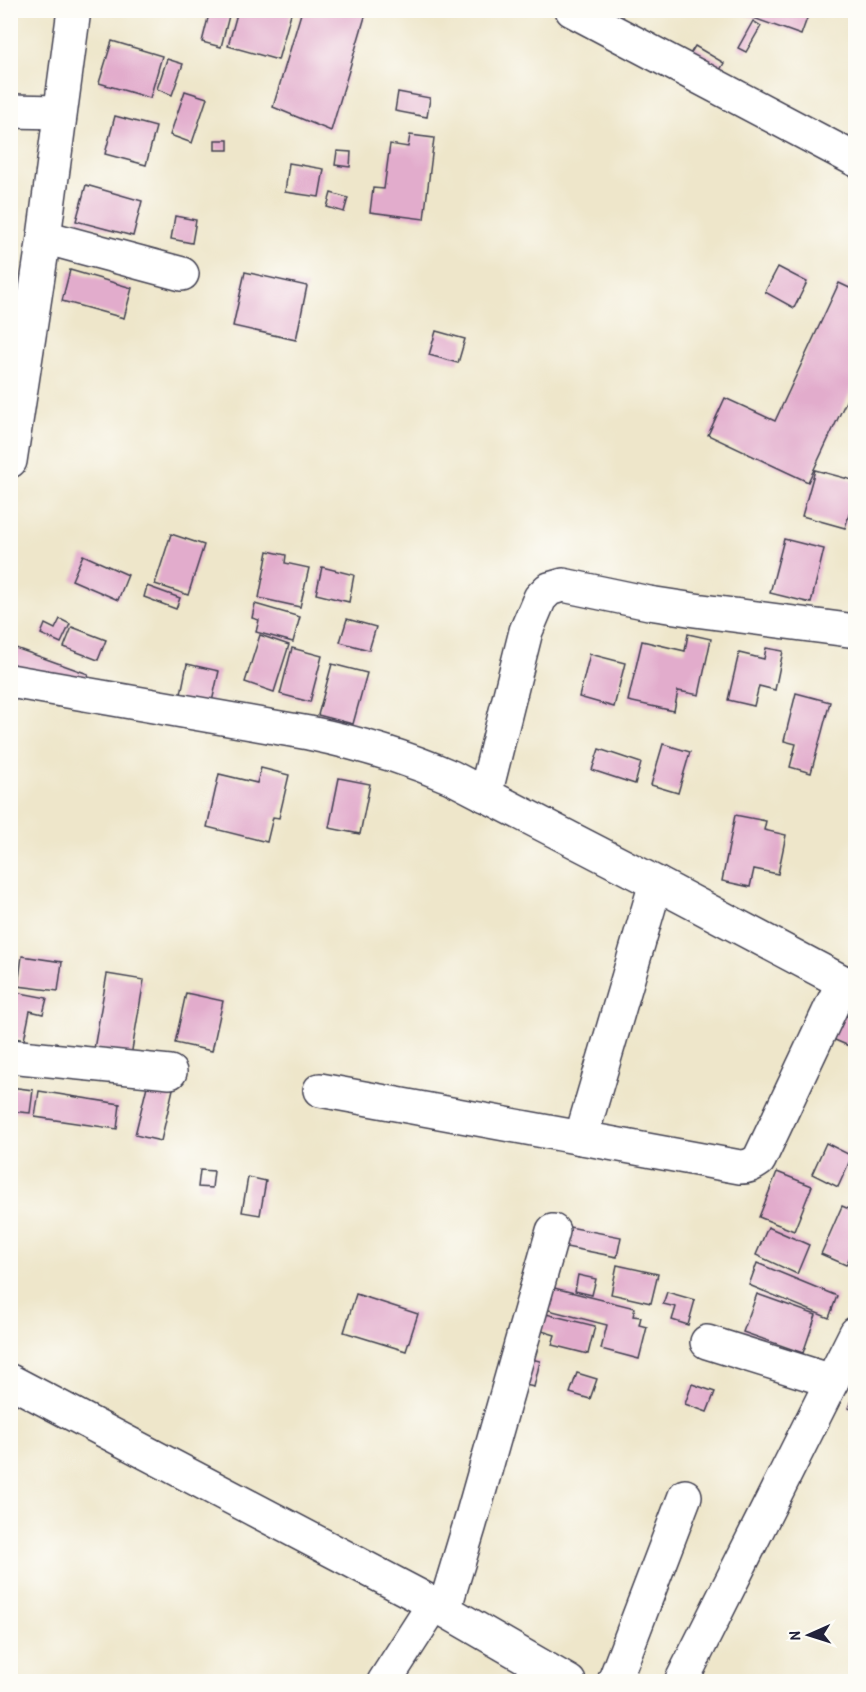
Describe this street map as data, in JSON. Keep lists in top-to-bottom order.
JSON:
{
  "north": "left"
}
